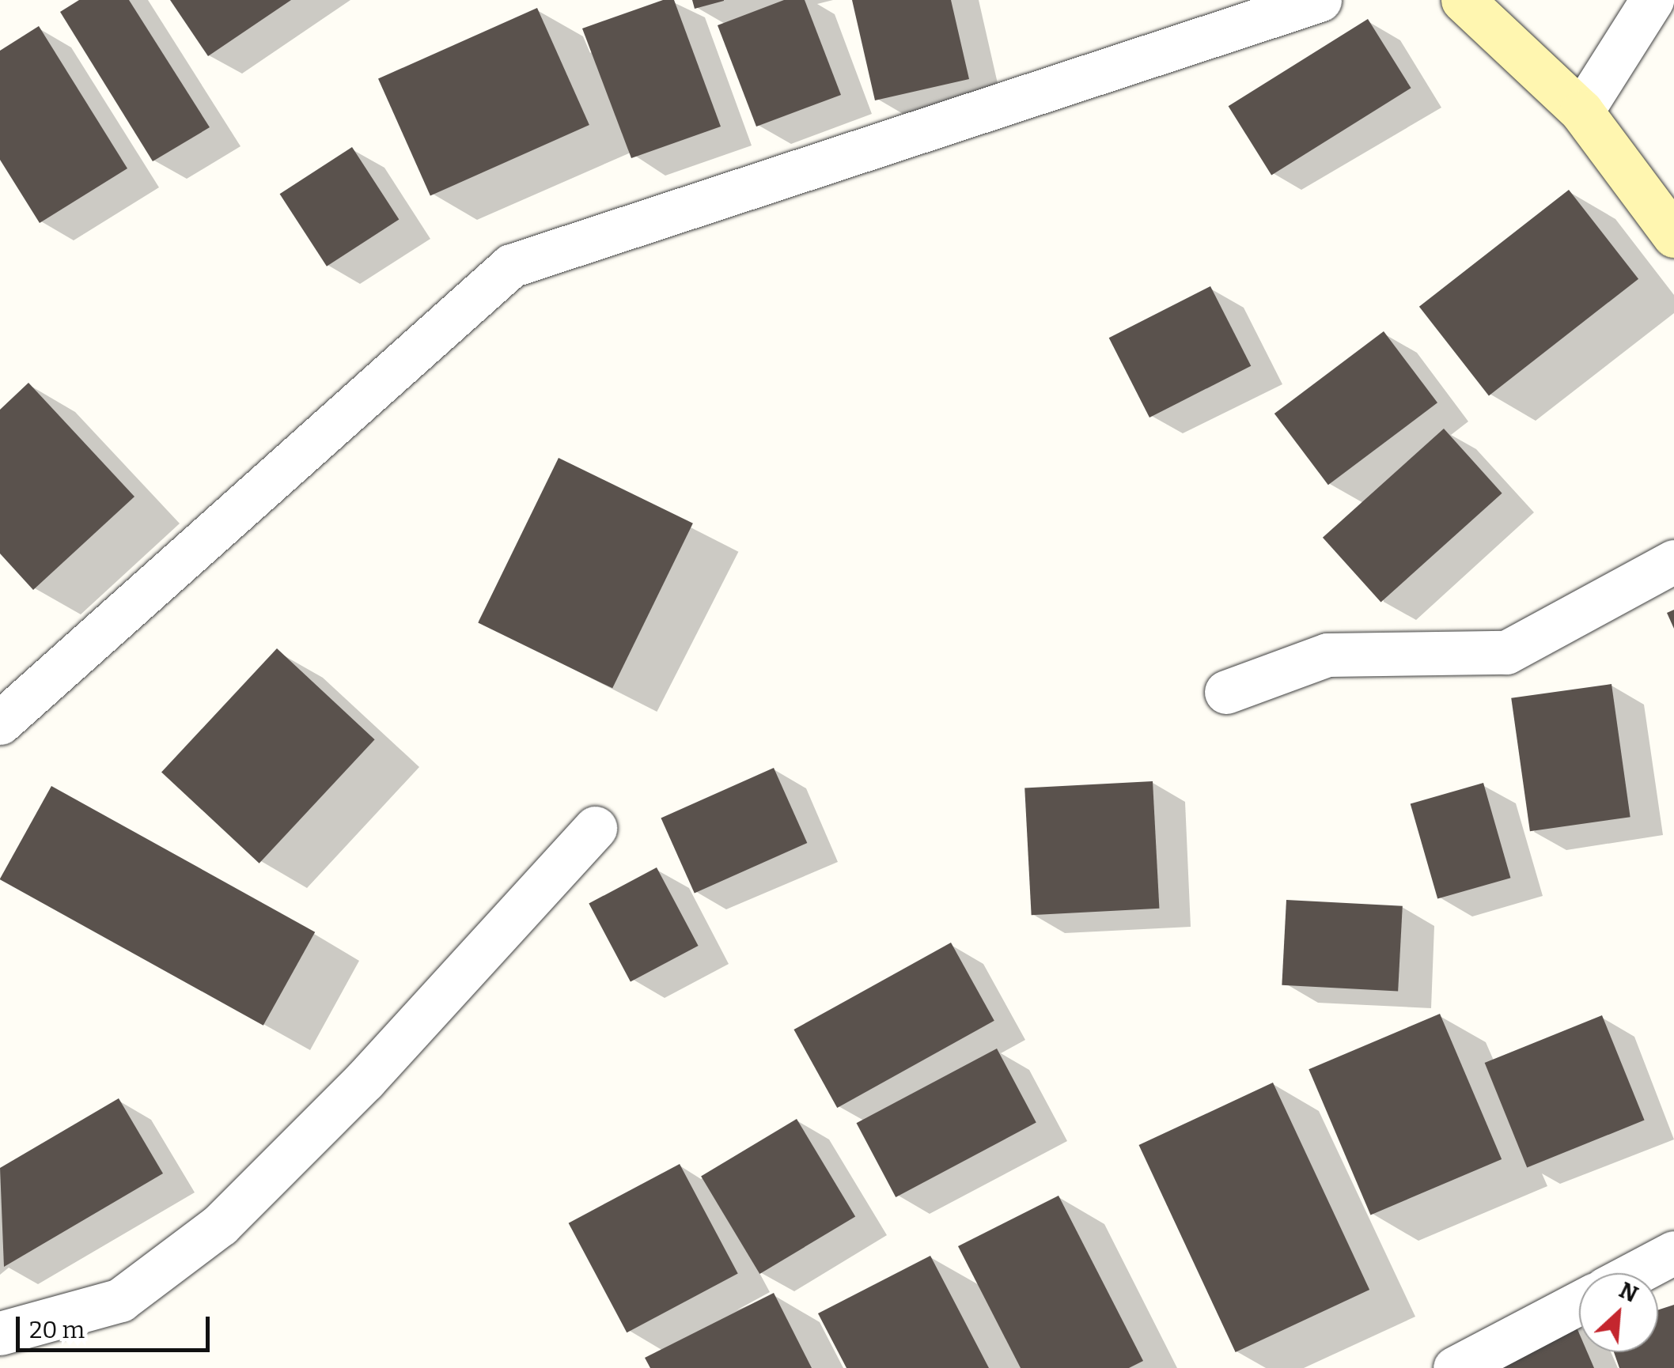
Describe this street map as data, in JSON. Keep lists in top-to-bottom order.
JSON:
{
  "scale_bar": "20 m",
  "north": "top right"
}
